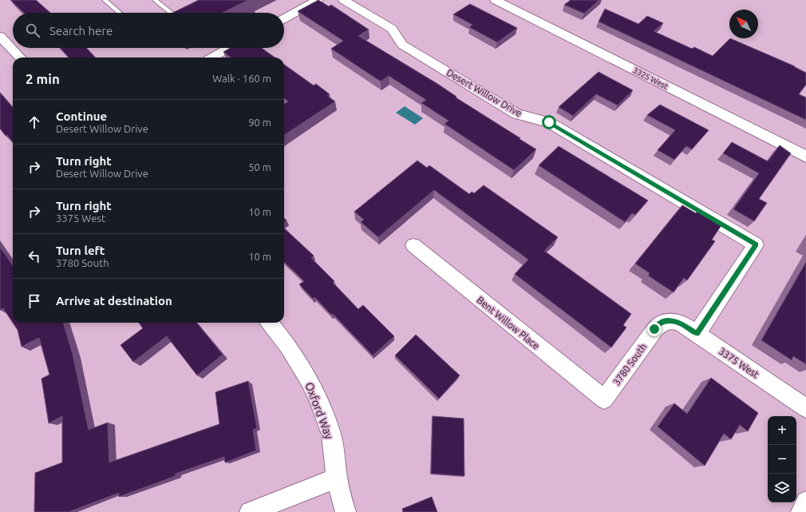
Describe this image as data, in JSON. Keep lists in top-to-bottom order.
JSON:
{
  "streets": {
    "street": [
      "3325 West",
      "Desert Willow Drive",
      "Bent Willow Place",
      "3375 West",
      "3780 South",
      "Oxford Way"
    ]
  },
  "crossings": [
    ["Desert Willow Drive", "3375 West"],
    ["Bent Willow Place", "3780 South"],
    ["3375 West", "3780 South"]
  ],
  "north": "top left",
  "page": {
    "search": "Search here",
    "heading": ["2 min", "Walk · 160 m"],
    "list": [
      ["Continue", "Desert Willow Drive", "90 m"],
      ["Turn right", "Desert Willow Drive", "50 m"],
      ["Turn right", "3375 West", "10 m"],
      ["Turn left", "3780 South", "10 m"],
      "Arrive at destination"
    ],
    "map_buttons": ["+", "−"]
  }
}
